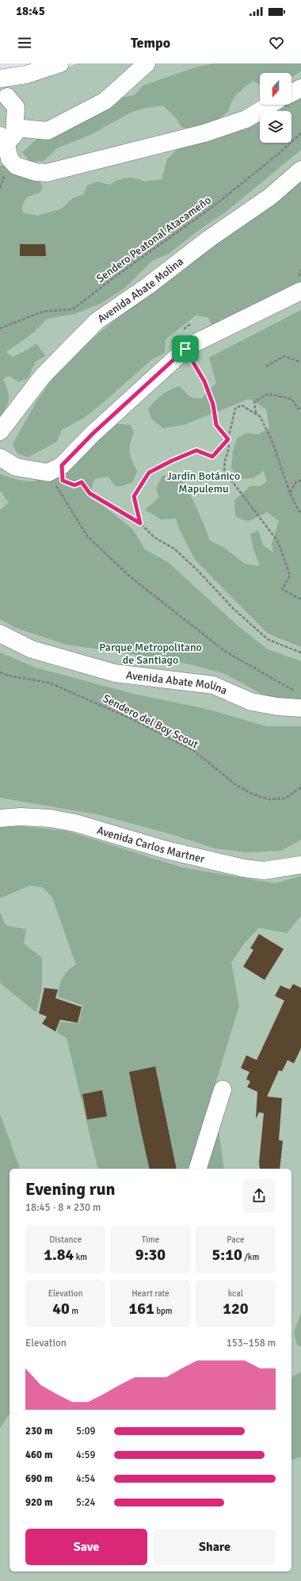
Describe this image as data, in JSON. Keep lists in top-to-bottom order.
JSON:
{
  "streets": {
    "street": ["Avenida Abate Molina", "Avenida Carlos Martner"],
    "path": ["Sendero Peatonal Atacameño", "Sendero del Boy Scout"]
  },
  "parks": ["Jardín Botánico Mapulemu", "Parque Metropolitano de Santiago"],
  "north": "bottom",
  "page": {
    "status": "18:45",
    "header": "Tempo",
    "heading": ["Evening run", "18:45 · 8 × 230 m"],
    "stats": [
      ["Distance", "1.84 km"],
      ["Time", "9:30"],
      ["Pace", "5:10 /km"],
      ["Elevation", "40 m"],
      ["Heart rate", "161 bpm"],
      ["kcal", "120"]
    ],
    "chart": ["Elevation", "153–158 m"],
    "list": [
      {
        "name": "230 m",
        "note": "5:09"
      },
      {
        "name": "460 m",
        "note": "4:59"
      },
      {
        "name": "690 m",
        "note": "4:54"
      },
      {
        "name": "920 m",
        "note": "5:24"
      }
    ],
    "buttons": ["Save", "Share"]
  }
}
